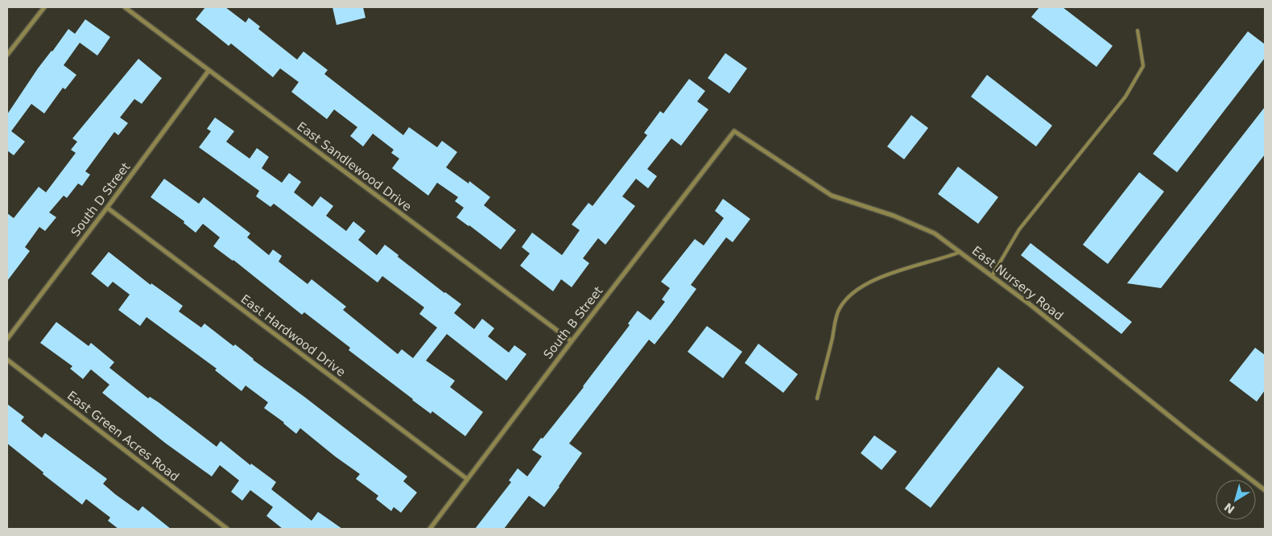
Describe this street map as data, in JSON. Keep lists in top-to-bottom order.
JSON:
{
  "streets": {
    "street": [
      "East Sandlewood Drive",
      "South D Street",
      "East Nursery Road",
      "South B Street",
      "East Hardwood Drive",
      "East Green Acres Road"
    ]
  },
  "crossings": [
    ["East Sandlewood Drive", "South D Street"],
    ["East Sandlewood Drive", "South B Street"],
    ["South D Street", "East Hardwood Drive"],
    ["East Nursery Road", "South B Street"],
    ["South B Street", "East Hardwood Drive"]
  ],
  "north": "bottom left"
}
